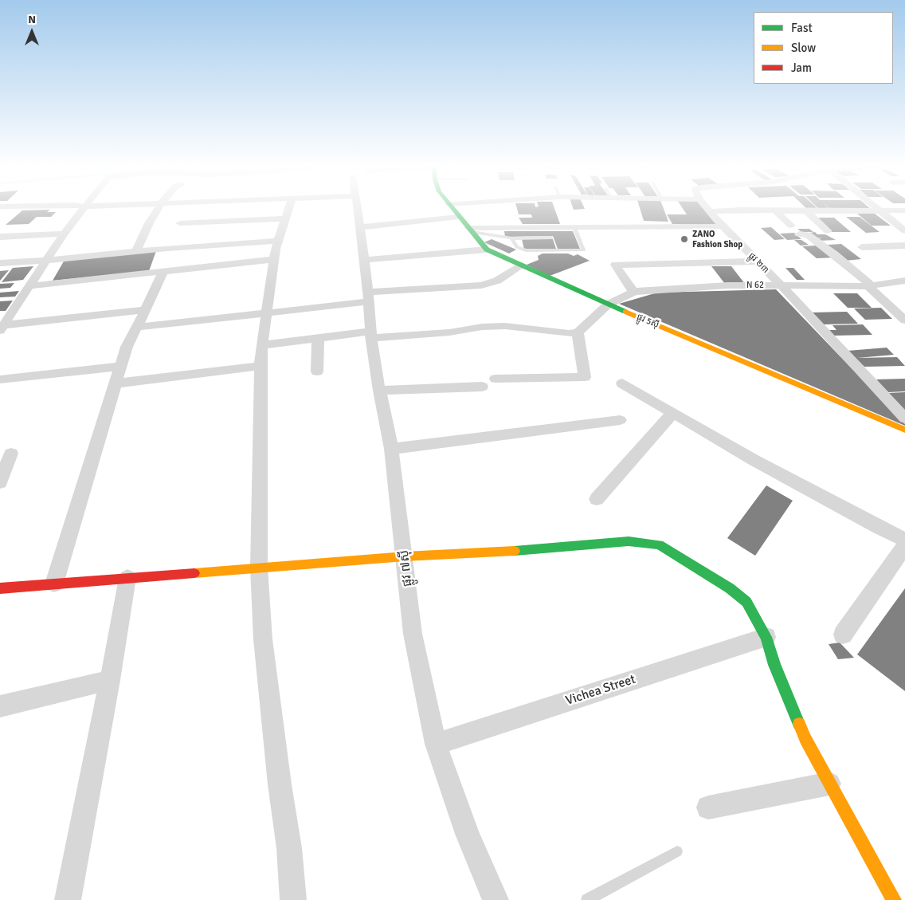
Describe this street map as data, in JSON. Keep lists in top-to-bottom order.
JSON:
{
  "streets": {
    "street": [
      "ផ្លូវ ២៣",
      "N 62",
      "ផ្លូវ 5ស៊ី",
      "ផ្លូវ ៧ស៊ី",
      "Vichea Street"
    ]
  },
  "crossings": [
    ["ផ្លូវ ២៣", "N 62"],
    ["N 62", "ផ្លូវ 5ស៊ី"],
    ["ផ្លូវ ៧ស៊ី", "Vichea Street"]
  ],
  "places": ["ZANO Fashion Shop"],
  "legend": ["Fast", "Slow", "Jam"],
  "north": "top"
}
